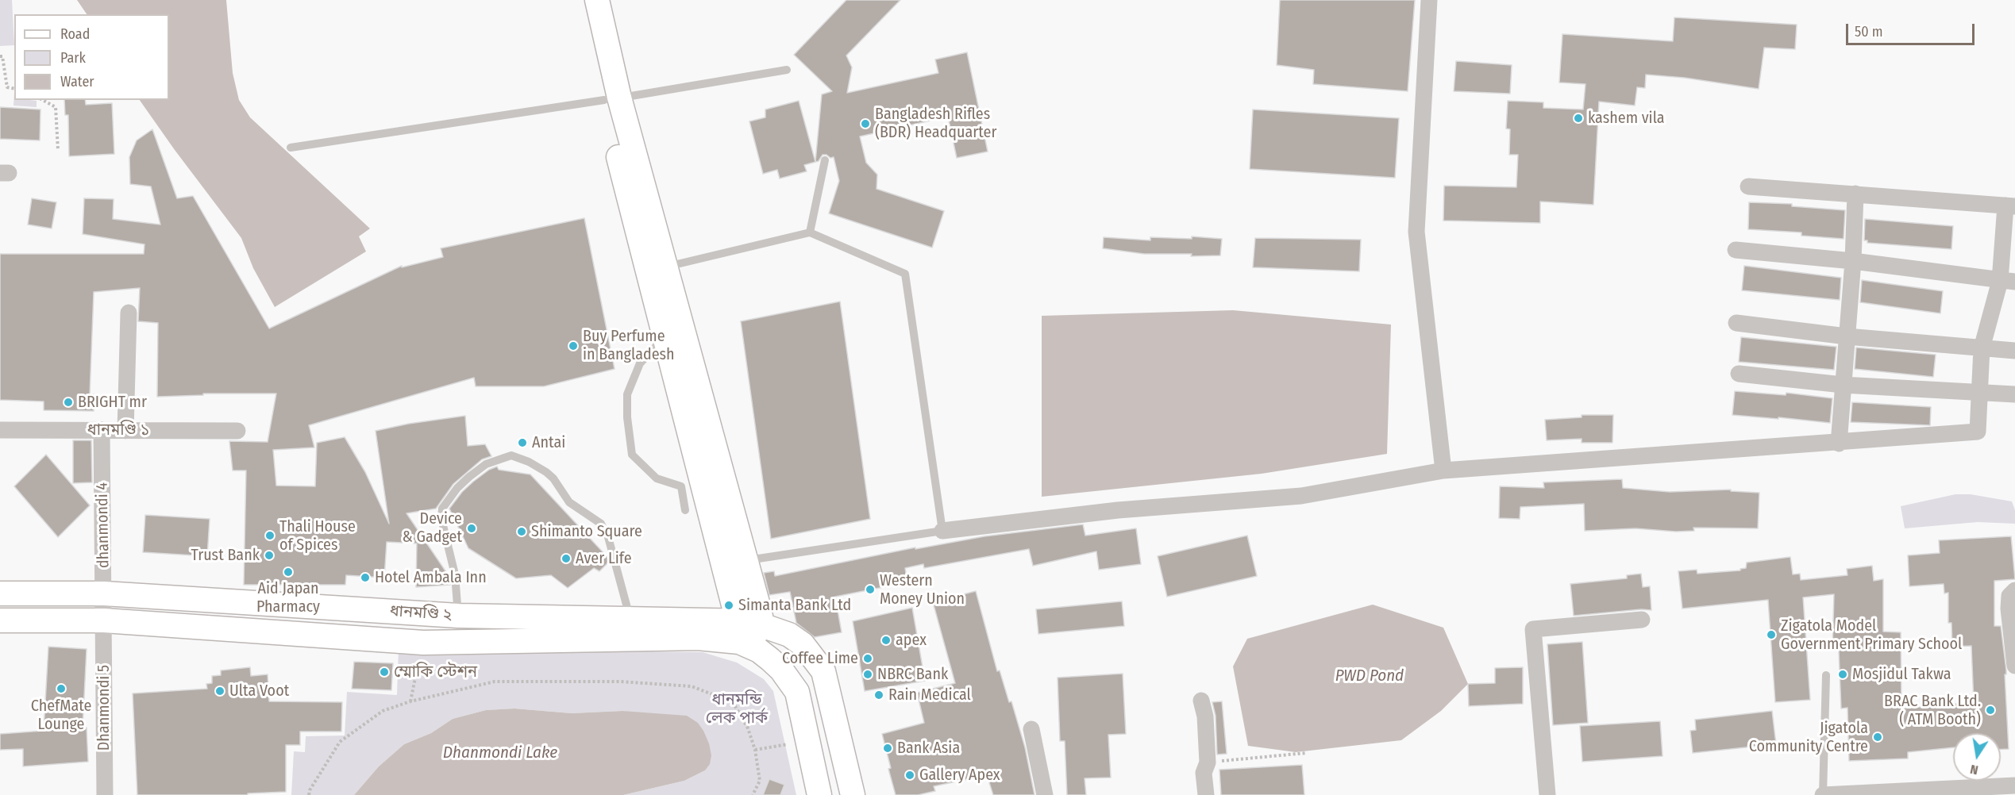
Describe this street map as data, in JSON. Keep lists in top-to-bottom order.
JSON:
{
  "streets": {
    "main road": ["ধানমণ্ডি ২"],
    "street": ["ধানমণ্ডি ১", "dhanmondi 4", "Dhanmondi 5"]
  },
  "crossings": [
    ["ধানমণ্ডি ১", "dhanmondi 4"],
    ["dhanmondi 4", "ধানমণ্ডি ২"],
    ["dhanmondi 4", "Dhanmondi 5"],
    ["ধানমণ্ডি ২", "Dhanmondi 5"]
  ],
  "water": ["PWD Pond", "Dhanmondi Lake"],
  "parks": ["ধানমন্ডি লেক পার্ক"],
  "places": [
    "kashem vila",
    "Bangladesh Rifles (BDR) Headquarter",
    "Buy Perfume in Bangladesh",
    "BRIGHT mr",
    "Antai",
    "Device & Gadget",
    "Shimanto Square",
    "Thali House of Spices",
    "Trust Bank",
    "Aver Life",
    "Aid Japan Pharmacy",
    "Hotel Ambala Inn",
    "Western Money Union",
    "Simanta Bank Ltd",
    "Zigatola Model Government Primary School",
    "apex",
    "Coffee Lime",
    "ম্মোকি স্টেশন",
    "NBRC Bank",
    "Mosjidul Takwa",
    "ChefMate Lounge",
    "Ulta Voot",
    "Rain Medical",
    "BRAC Bank Ltd. ( ATM Booth)",
    "Jigatola Community Centre",
    "Bank Asia",
    "Gallery Apex"
  ],
  "legend": ["Road", "Park", "Water"],
  "scale_bar": "50 m",
  "north": "bottom"
}
